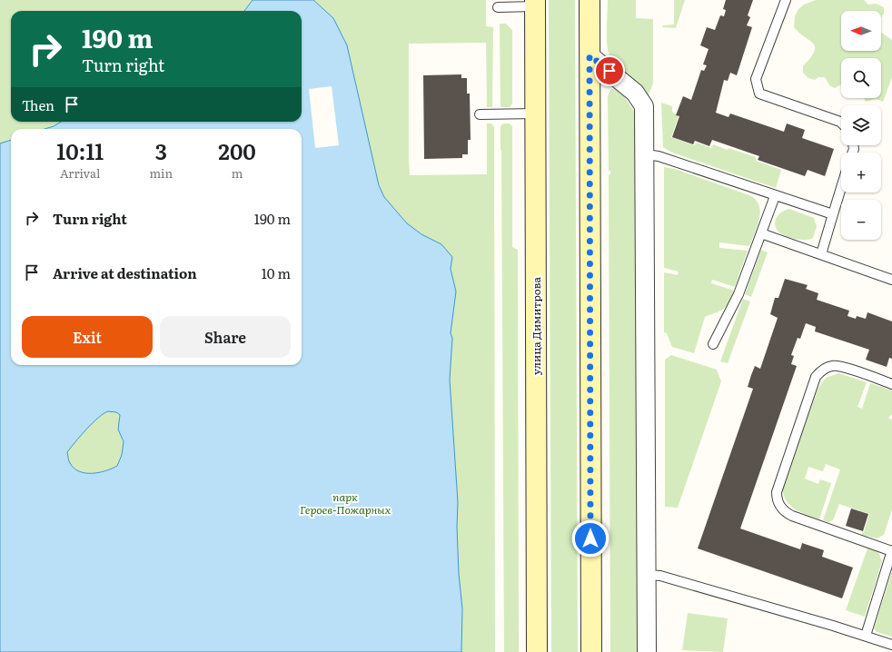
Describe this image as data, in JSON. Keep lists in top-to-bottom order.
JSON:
{
  "streets": {
    "street": ["улица Димитрова"]
  },
  "parks": ["парк Героев-Пожарных"],
  "north": "left",
  "page": {
    "map_buttons": ["+", "−"],
    "turn": ["190 m", "Turn right"],
    "then": "Then",
    "eta": [
      "10:11",
      "Arrival",
      "3",
      "min",
      "200",
      "m"
    ],
    "list": [
      {
        "name": "Turn right",
        "value": "190 m"
      },
      {
        "name": "Arrive at destination",
        "value": "10 m"
      }
    ],
    "buttons": ["Exit", "Share"]
  }
}
